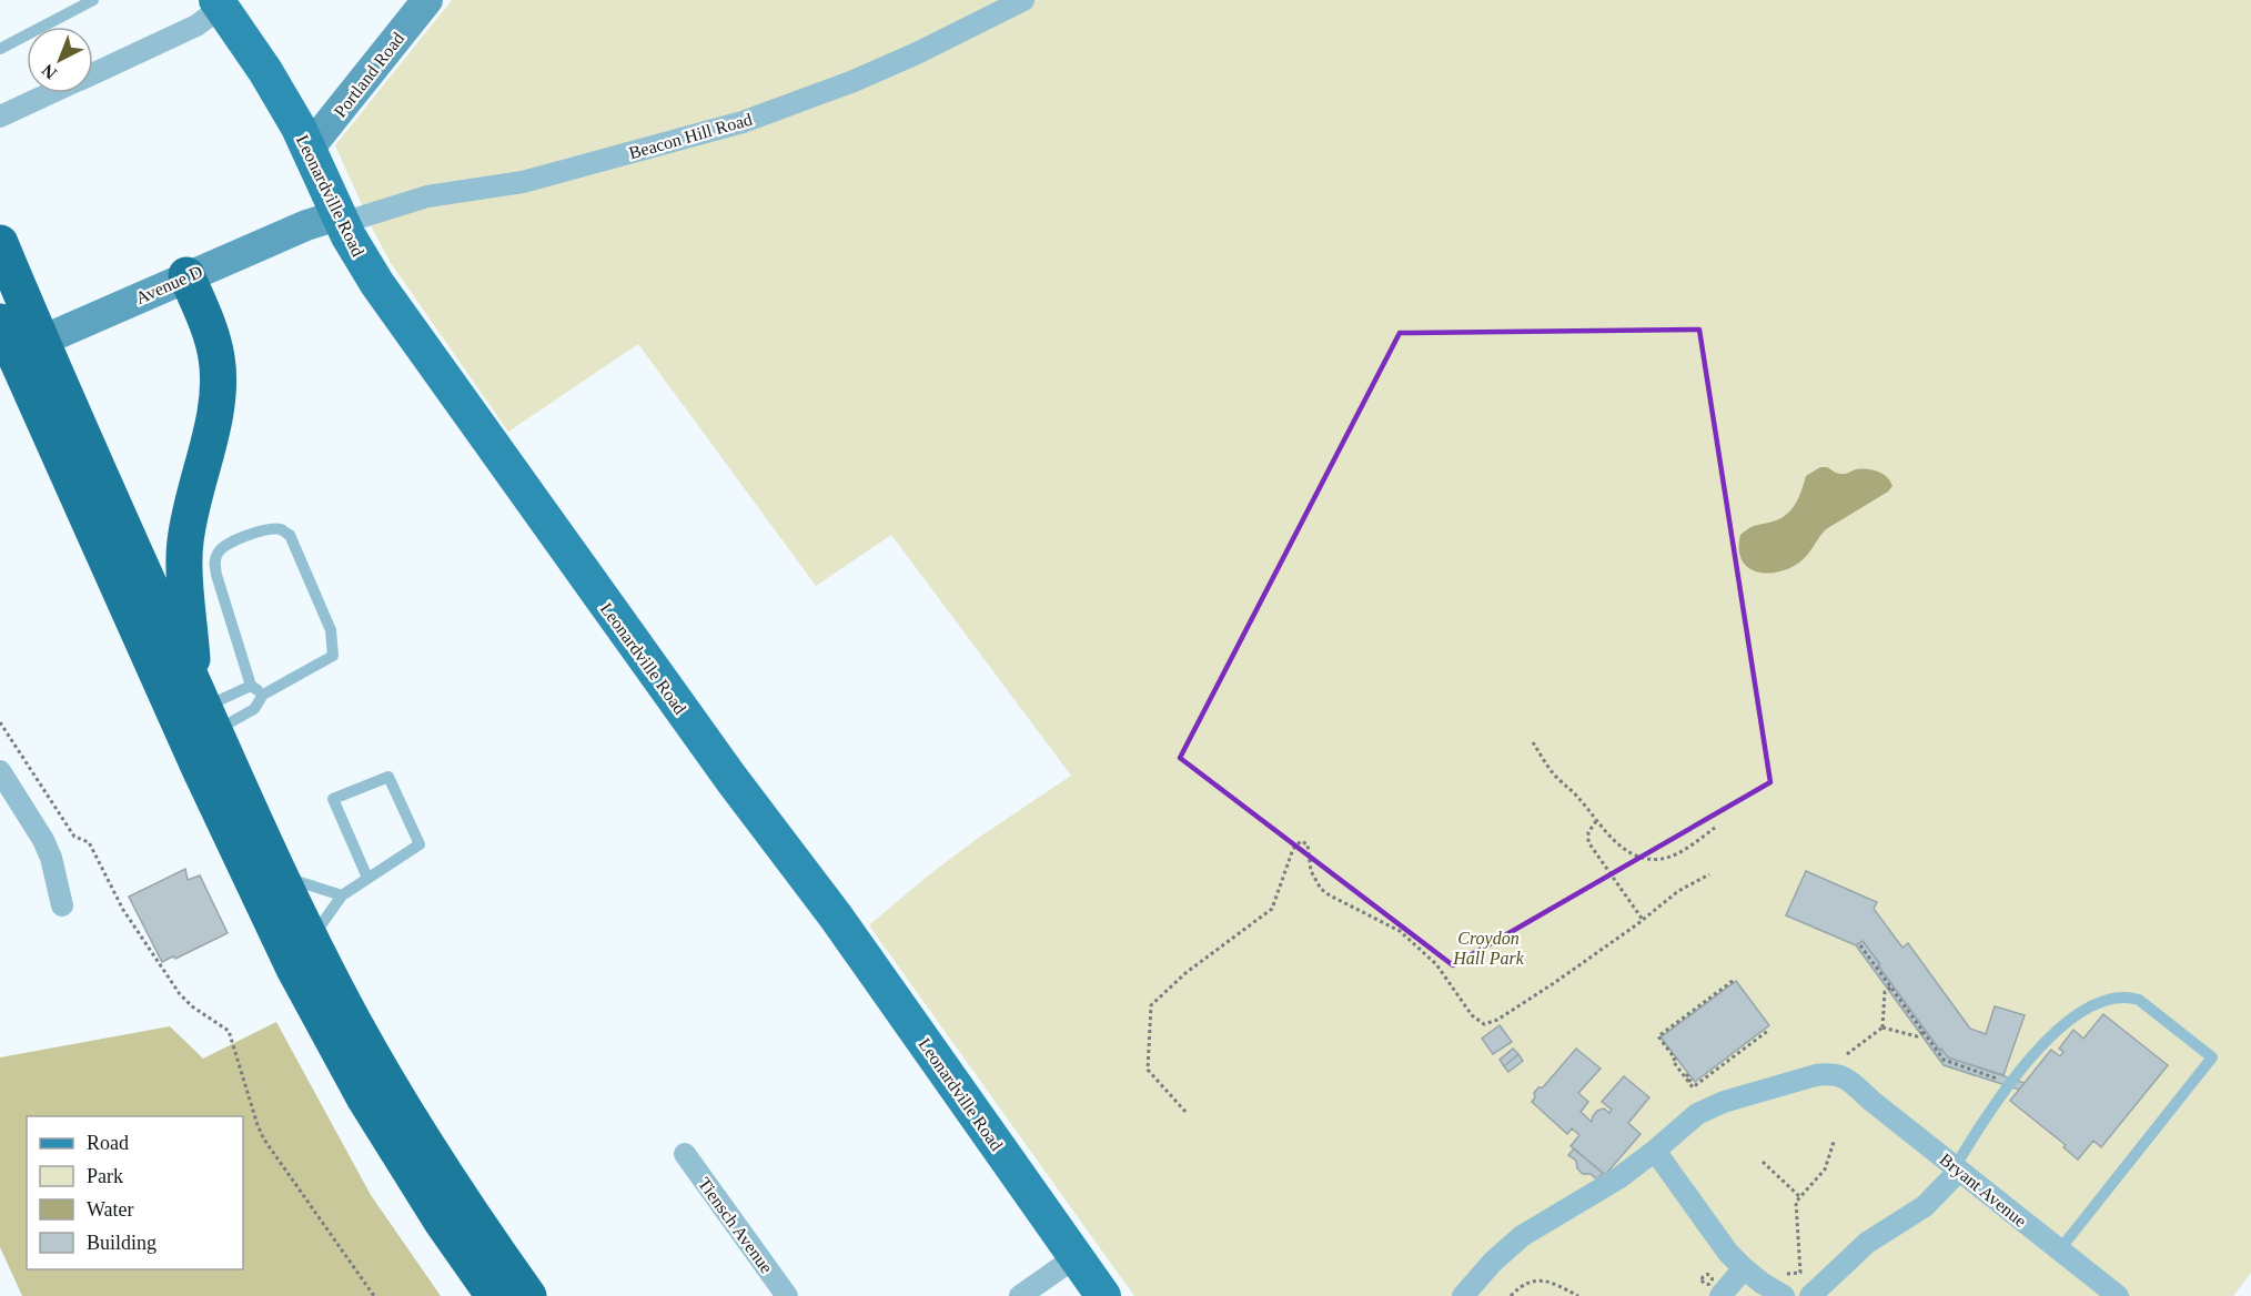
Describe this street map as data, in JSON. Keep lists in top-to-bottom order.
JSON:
{
  "streets": {
    "main road": ["Leonardville Road"],
    "street": [
      "Portland Road",
      "Beacon Hill Road",
      "Avenue D",
      "Bryant Avenue",
      "Tiensch Avenue"
    ]
  },
  "crossings": [
    ["Portland Road", "Leonardville Road"],
    ["Beacon Hill Road", "Leonardville Road"],
    ["Beacon Hill Road", "Avenue D"],
    ["Leonardville Road", "Avenue D"]
  ],
  "parks": ["Croydon Hall Park"],
  "legend": [
    "Road",
    "Park",
    "Water",
    "Building"
  ],
  "north": "bottom left"
}
